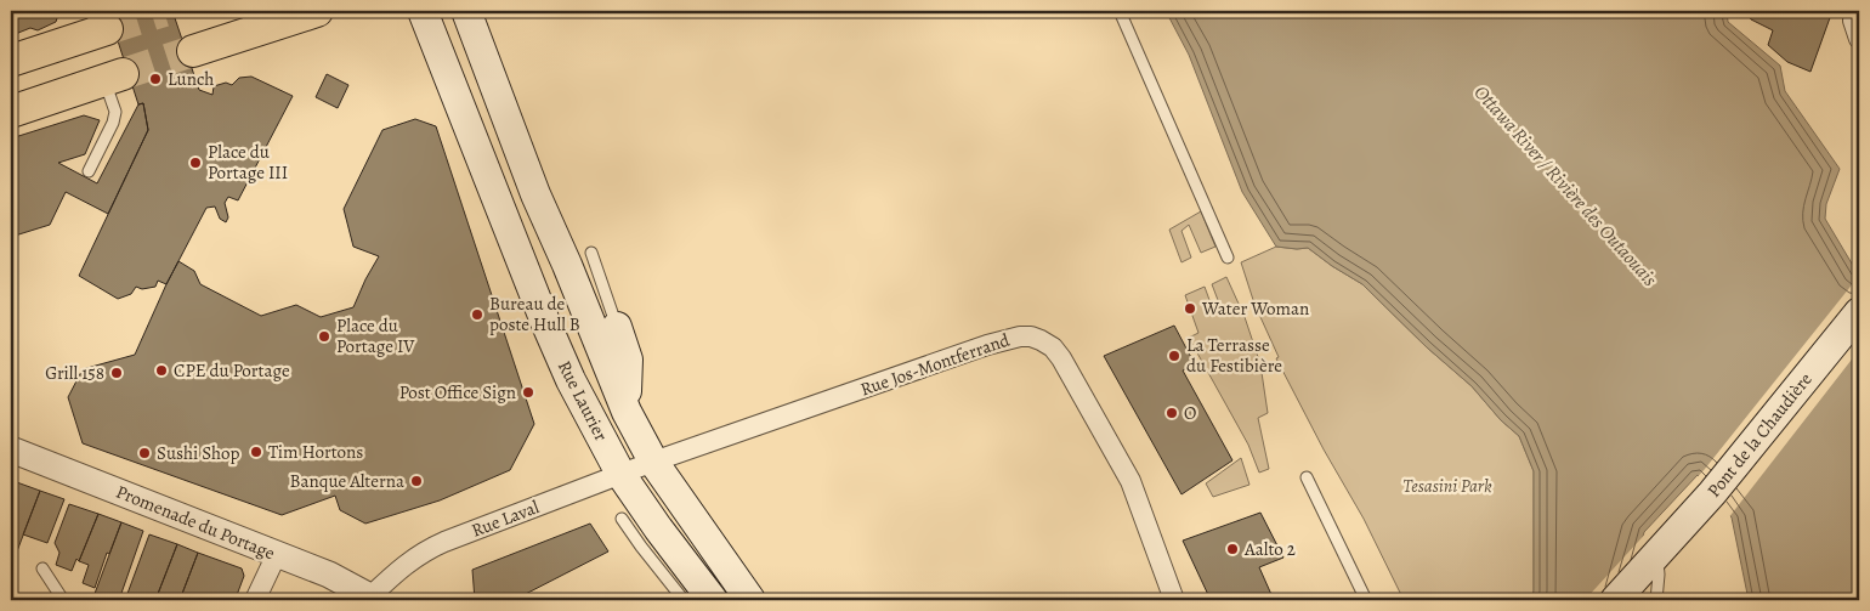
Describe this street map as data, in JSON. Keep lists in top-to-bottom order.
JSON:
{
  "streets": {
    "main road": ["Rue Laurier", "Pont de la Chaudière"],
    "street": ["Rue Jos-Montferrand", "Rue Laval", "Promenade du Portage"]
  },
  "crossings": [
    ["Rue Jos-Montferrand", "Rue Laurier"],
    ["Rue Jos-Montferrand", "Rue Laval"],
    ["Rue Laurier", "Rue Laval"],
    ["Rue Laval", "Promenade du Portage"]
  ],
  "water": ["Ottawa River / Rivière des Outaouais"],
  "parks": ["Tesasini Park"],
  "places": [
    "Lunch",
    "Place du Portage III",
    "Water Woman",
    "Bureau de poste Hull B",
    "Place du Portage IV",
    "La Terrasse du Festibière",
    "CPE du Portage",
    "Grill 158",
    "Post Office Sign",
    "O",
    "Tim Hortons",
    "Sushi Shop",
    "Banque Alterna",
    "Aalto 2"
  ]
}
